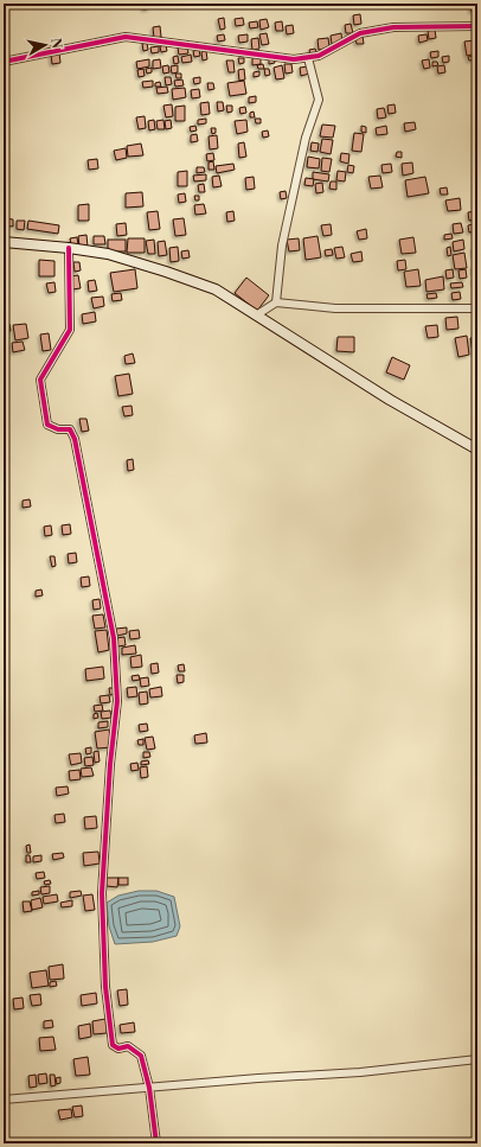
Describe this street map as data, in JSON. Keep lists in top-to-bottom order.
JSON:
{
  "north": "right"
}
